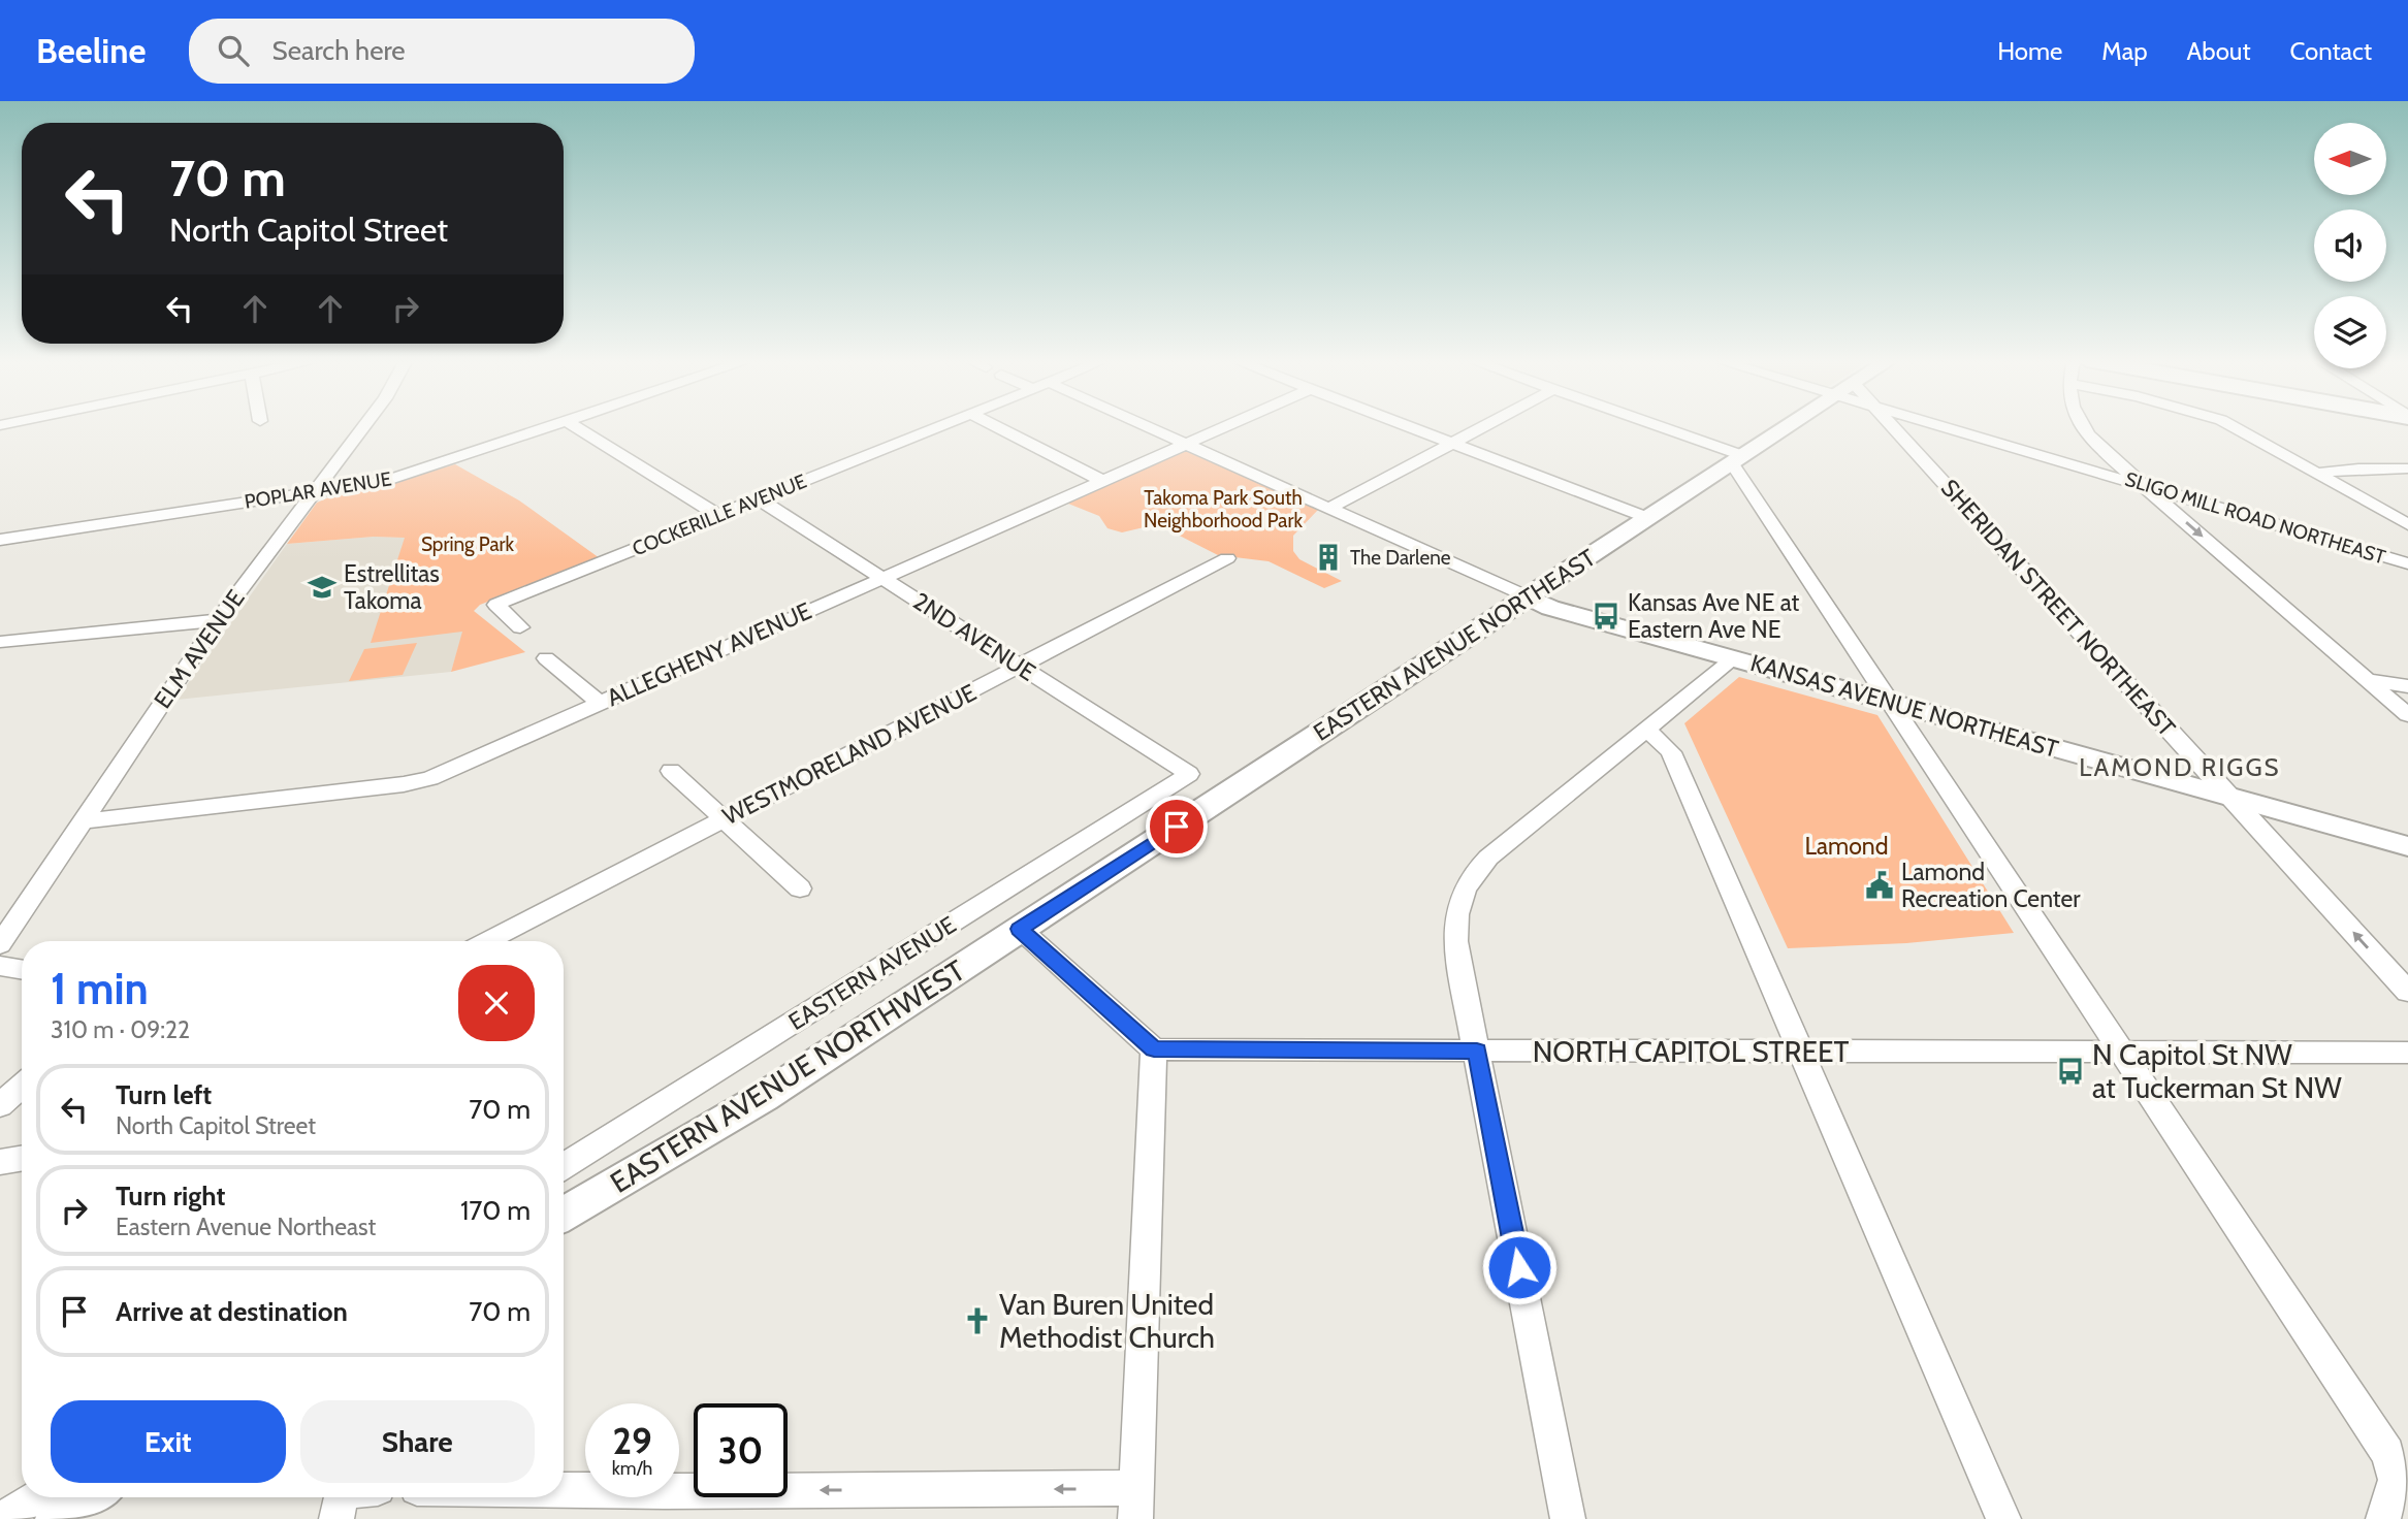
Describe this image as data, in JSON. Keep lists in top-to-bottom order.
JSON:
{
  "streets": {
    "street": [
      "POPLAR AVENUE",
      "COCKERILLE AVENUE",
      "SLIGO MILL ROAD NORTHEAST",
      "SHERIDAN STREET NORTHEAST",
      "2ND AVENUE",
      "EASTERN AVENUE NORTHEAST",
      "ELM AVENUE",
      "ALLEGHENY AVENUE",
      "KANSAS AVENUE NORTHEAST",
      "WESTMORELAND AVENUE",
      "EASTERN AVENUE",
      "NORTH CAPITOL STREET",
      "EASTERN AVENUE NORTHWEST"
    ]
  },
  "crossings": [
    ["POPLAR AVENUE", "ELM AVENUE"],
    ["COCKERILLE AVENUE", "2ND AVENUE"],
    ["SHERIDAN STREET NORTHEAST", "KANSAS AVENUE NORTHEAST"],
    ["2ND AVENUE", "ALLEGHENY AVENUE"],
    ["2ND AVENUE", "WESTMORELAND AVENUE"],
    ["2ND AVENUE", "EASTERN AVENUE"],
    ["EASTERN AVENUE NORTHEAST", "KANSAS AVENUE NORTHEAST"],
    ["EASTERN AVENUE NORTHEAST", "EASTERN AVENUE NORTHWEST"],
    ["ELM AVENUE", "ALLEGHENY AVENUE"]
  ],
  "districts": ["LAMOND RIGGS"],
  "parks": ["Takoma Park South Neighborhood Park", "Spring Park", "Lamond"],
  "places": {
    "building": ["The Darlene"],
    "school or university": ["Estrellitas Takoma"],
    "bus stop": ["Kansas Ave NE at Eastern Ave NE", "N Capitol St NW at Tuckerman St NW"],
    "public building": ["Lamond Recreation Center"],
    "church": ["Van Buren United Methodist Church"]
  },
  "north": "left",
  "page": {
    "header": "Beeline",
    "search": "Search here",
    "nav": [
      "Home",
      "Map",
      "About",
      "Contact"
    ],
    "turn": ["70 m", "North Capitol Street"],
    "heading": ["1 min", "310 m · 09:22"],
    "list": [
      {
        "name": "Turn left",
        "note": "North Capitol Street",
        "value": "70 m"
      },
      {
        "name": "Turn right",
        "note": "Eastern Avenue Northeast",
        "value": "170 m"
      },
      {
        "name": "Arrive at destination",
        "value": "70 m"
      }
    ],
    "buttons": ["Exit", "Share"],
    "speed": "29 km/h",
    "limit": "30"
  }
}
